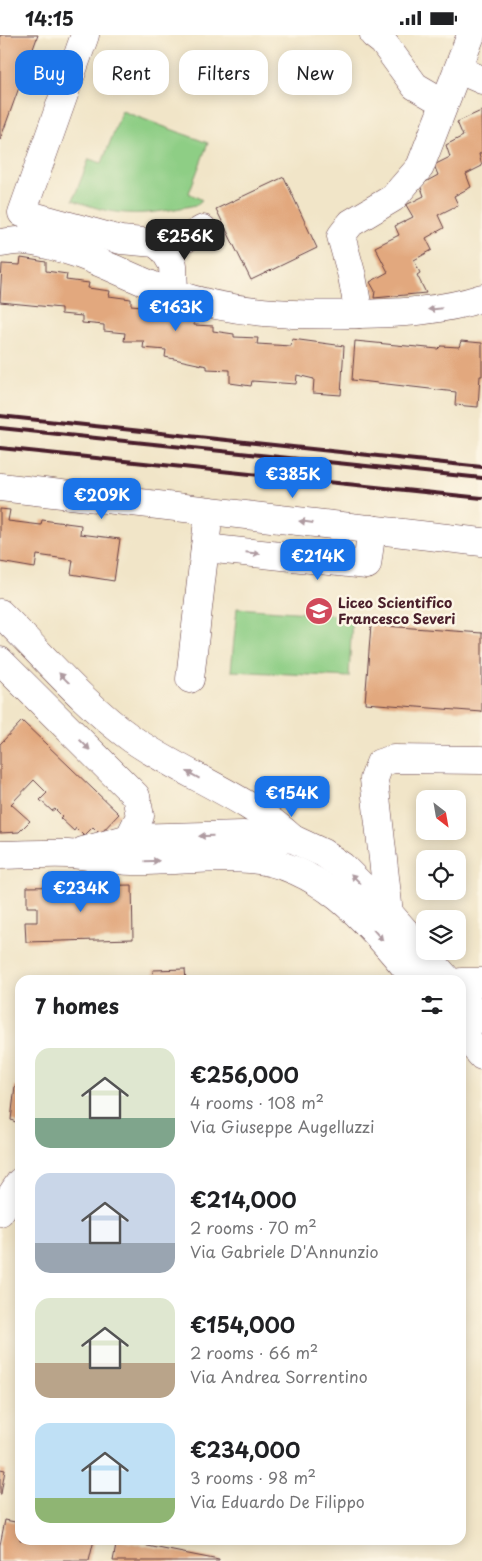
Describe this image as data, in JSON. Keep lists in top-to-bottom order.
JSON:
{
  "places": {
    "school or university": ["Liceo Scientifico Francesco Severi"]
  },
  "north": "bottom right",
  "page": {
    "status": "14:15",
    "chip": [
      "Buy",
      "Rent",
      "Filters",
      "New"
    ],
    "price": [
      "€256K",
      "€163K",
      "€385K",
      "€209K",
      "€214K",
      "€154K",
      "€234K"
    ],
    "heading": "7 homes",
    "list": [
      {
        "name": "€256,000",
        "note": "4 rooms · 108 m² · Via Giuseppe Augelluzzi"
      },
      {
        "name": "€214,000",
        "note": "2 rooms · 70 m² · Via Gabriele D'Annunzio"
      },
      {
        "name": "€154,000",
        "note": "2 rooms · 66 m² · Via Andrea Sorrentino"
      },
      {
        "name": "€234,000",
        "note": "3 rooms · 98 m² · Via Eduardo De Filippo"
      }
    ]
  }
}
